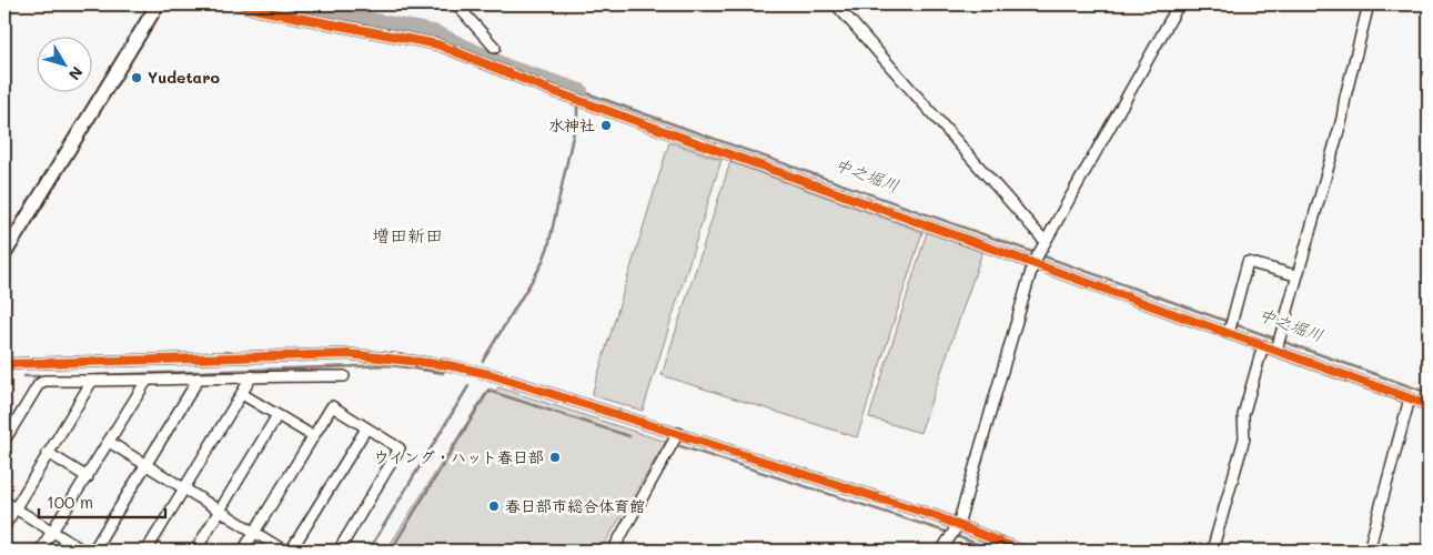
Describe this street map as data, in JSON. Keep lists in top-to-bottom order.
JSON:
{
  "districts": ["増田新田"],
  "water": ["中之堀川"],
  "places": [
    "Yudetaro",
    "水神社",
    "ウイング・ハット春日部",
    "春日部市総合体育館"
  ],
  "scale_bar": "100 m",
  "north": "bottom right"
}
